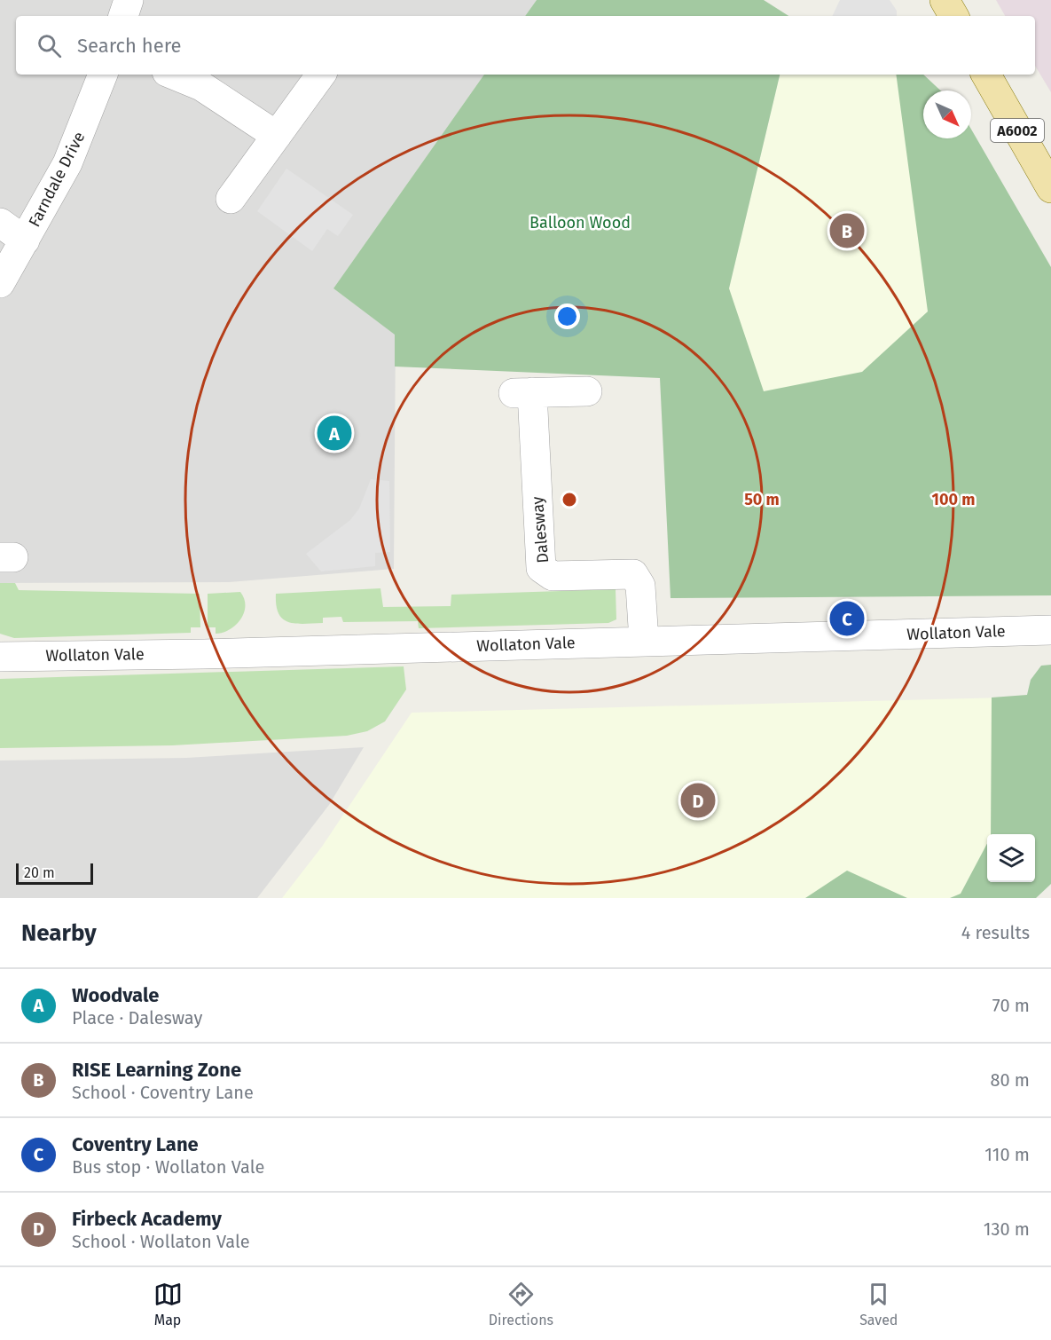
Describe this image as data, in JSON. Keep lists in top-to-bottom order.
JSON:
{
  "streets": {
    "main road": ["A6002"],
    "street": ["Farndale Drive", "Dalesway", "Wollaton Vale"]
  },
  "crossings": [
    ["Dalesway", "Wollaton Vale"]
  ],
  "parks": ["Balloon Wood"],
  "scale_bar": "20 m",
  "north": "bottom right",
  "page": {
    "search": "Search here",
    "pins": [
      "B",
      "A",
      "C",
      "D"
    ],
    "scale": "20 m",
    "heading": ["Nearby", "4 results"],
    "list": [
      {
        "mark": "A",
        "name": "Woodvale",
        "note": "Place · Dalesway",
        "value": "70 m"
      },
      {
        "mark": "B",
        "name": "RISE Learning Zone",
        "note": "School · Coventry Lane",
        "value": "80 m"
      },
      {
        "mark": "C",
        "name": "Coventry Lane",
        "note": "Bus stop · Wollaton Vale",
        "value": "110 m"
      },
      {
        "mark": "D",
        "name": "Firbeck Academy",
        "note": "School · Wollaton Vale",
        "value": "130 m"
      }
    ],
    "nav": ["Map", "Directions", "Saved"]
  },
  "rings": ["50 m", "100 m"]
}
